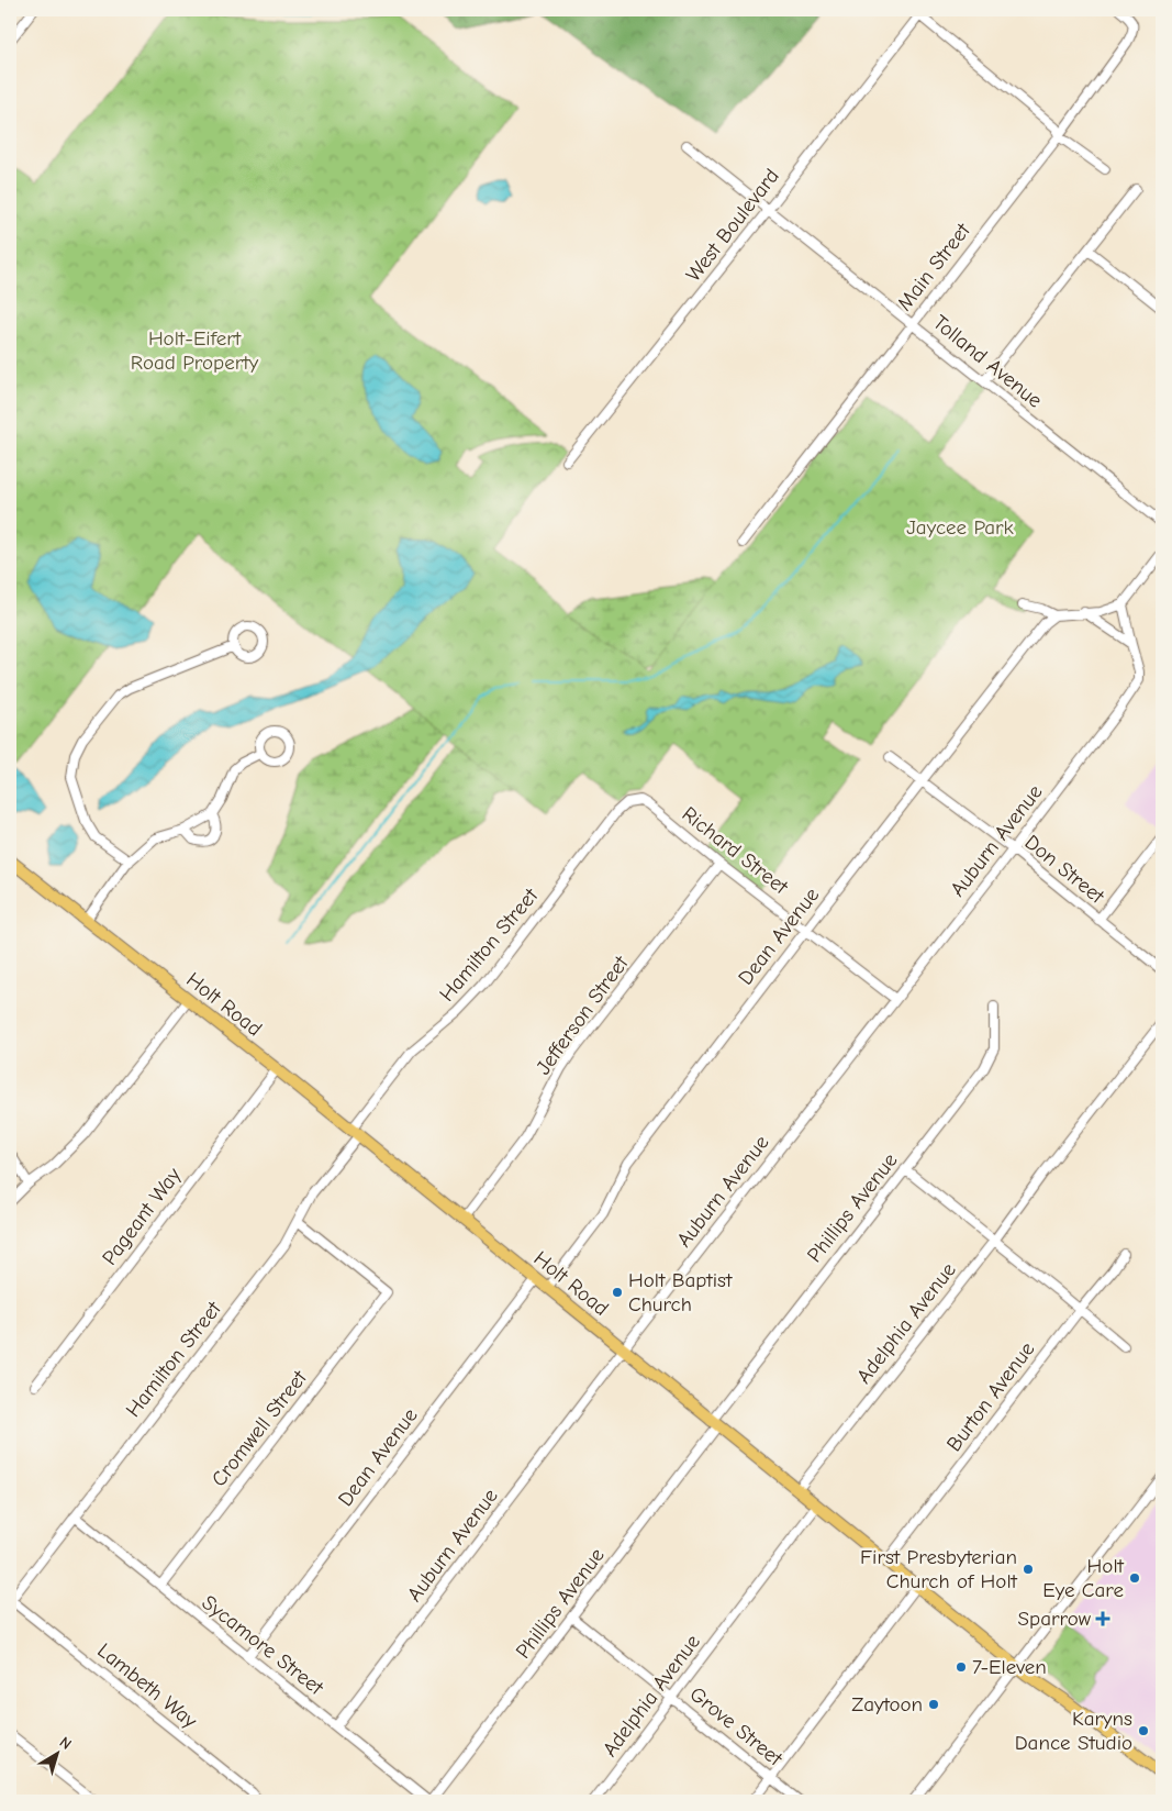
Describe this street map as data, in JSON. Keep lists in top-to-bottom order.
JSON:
{
  "streets": {
    "main road": ["Holt Road"],
    "street": [
      "West Boulevard",
      "Main Street",
      "Tolland Avenue",
      "Auburn Avenue",
      "Richard Street",
      "Don Street",
      "Dean Avenue",
      "Hamilton Street",
      "Jefferson Street",
      "Phillips Avenue",
      "Pageant Way",
      "Adelphia Avenue",
      "Burton Avenue",
      "Cromwell Street",
      "Sycamore Street",
      "Lambeth Way",
      "Grove Street"
    ]
  },
  "crossings": [
    ["West Boulevard", "Tolland Avenue"],
    ["Main Street", "Tolland Avenue"],
    ["Auburn Avenue", "Richard Street"],
    ["Auburn Avenue", "Don Street"],
    ["Auburn Avenue", "Holt Road"],
    ["Auburn Avenue", "Sycamore Street"],
    ["Richard Street", "Dean Avenue"],
    ["Richard Street", "Hamilton Street"],
    ["Richard Street", "Jefferson Street"],
    ["Don Street", "Dean Avenue"],
    ["Dean Avenue", "Holt Road"],
    ["Dean Avenue", "Sycamore Street"],
    ["Hamilton Street", "Holt Road"],
    ["Hamilton Street", "Cromwell Street"],
    ["Hamilton Street", "Sycamore Street"],
    ["Hamilton Street", "Lambeth Way"],
    ["Holt Road", "Jefferson Street"],
    ["Holt Road", "Phillips Avenue"],
    ["Holt Road", "Pageant Way"],
    ["Holt Road", "Adelphia Avenue"],
    ["Holt Road", "Burton Avenue"],
    ["Phillips Avenue", "Sycamore Street"],
    ["Phillips Avenue", "Grove Street"],
    ["Adelphia Avenue", "Grove Street"],
    ["Cromwell Street", "Sycamore Street"]
  ],
  "parks": ["Holt-Eifert Road Property", "Jaycee Park"],
  "places": {
    "other": [
      "Holt Baptist Church",
      "First Presbyterian Church of Holt",
      "Holt Eye Care",
      "7-Eleven",
      "Zaytoon",
      "Karyns Dance Studio"
    ],
    "health": ["Sparrow"]
  },
  "north": "top right"
}
